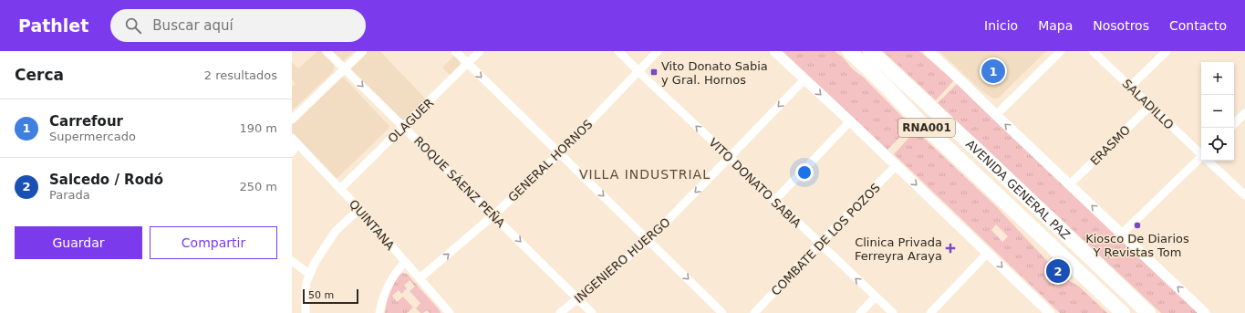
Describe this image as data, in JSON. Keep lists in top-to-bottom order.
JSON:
{
  "streets": {
    "highway": ["RNA001", "AVENIDA GENERAL PAZ"],
    "street": [
      "SALADILLO",
      "OLAGUER",
      "ERASMO",
      "GENERAL HORNOS",
      "ROQUE SÁENZ PEÑA",
      "VITO DONATO SABIA",
      "QUINTANA",
      "COMBATE DE LOS POZOS",
      "INGENIERO HUERGO"
    ]
  },
  "crossings": [
    ["SALADILLO", "ERASMO"],
    ["OLAGUER", "ROQUE SÁENZ PEÑA"],
    ["OLAGUER", "QUINTANA"],
    ["GENERAL HORNOS", "ROQUE SÁENZ PEÑA"],
    ["GENERAL HORNOS", "VITO DONATO SABIA"],
    ["GENERAL HORNOS", "QUINTANA"],
    ["ROQUE SÁENZ PEÑA", "INGENIERO HUERGO"],
    ["VITO DONATO SABIA", "COMBATE DE LOS POZOS"],
    ["VITO DONATO SABIA", "INGENIERO HUERGO"]
  ],
  "one_way": ["ROQUE SÁENZ PEÑA", "VITO DONATO SABIA"],
  "districts": ["VILLA INDUSTRIAL"],
  "places": {
    "transit": ["Vito Donato Sabia y Gral. Hornos"],
    "other": ["Kiosco De Diarios Y Revistas Tom"],
    "health": ["Clinica Privada Ferreyra Araya"]
  },
  "scale_bar": "50 m",
  "page": {
    "header": "Pathlet",
    "search": "Buscar aquí",
    "nav": [
      "Inicio",
      "Mapa",
      "Nosotros",
      "Contacto"
    ],
    "heading": ["Cerca", "2 resultados"],
    "pins": ["1", "2"],
    "map_buttons": ["+", "−"],
    "list": [
      {
        "mark": "1",
        "name": "Carrefour",
        "note": "Supermercado",
        "value": "190 m"
      },
      {
        "mark": "2",
        "name": "Salcedo / Rodó",
        "note": "Parada",
        "value": "250 m"
      }
    ],
    "buttons": ["Guardar", "Compartir"],
    "scale": "50 m"
  }
}
